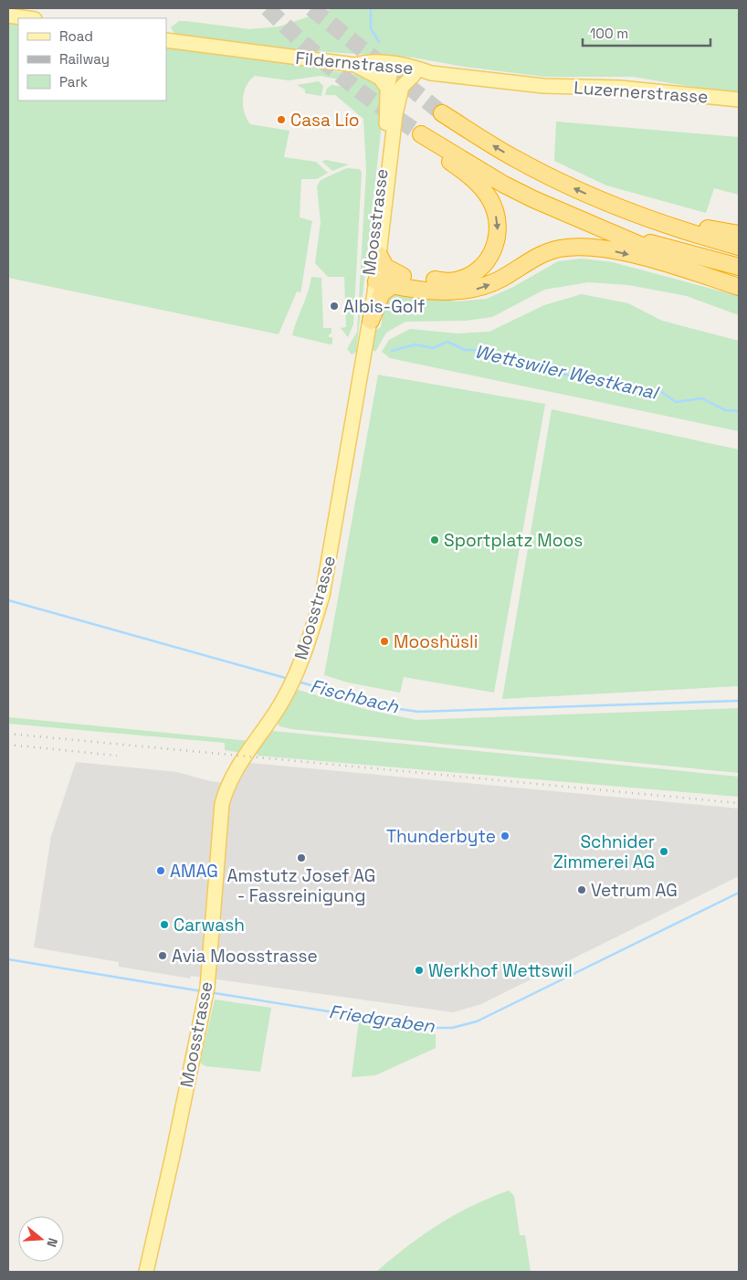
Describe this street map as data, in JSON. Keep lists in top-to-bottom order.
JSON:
{
  "streets": {
    "main road": ["Fildernstrasse", "Luzernerstrasse", "Moosstrasse"]
  },
  "crossings": [
    ["Fildernstrasse", "Luzernerstrasse"],
    ["Fildernstrasse", "Moosstrasse"]
  ],
  "water": ["Wettswiler Westkanal", "Fischbach", "Friedgraben"],
  "places": [
    "Casa Lío",
    "Albis-Golf",
    "Sportplatz Moos",
    "Mooshüsli",
    "Thunderbyte",
    "Schnider Zimmerei AG",
    "Amstutz Josef AG - Fassreinigung",
    "AMAG",
    "Vetrum AG",
    "Carwash",
    "Avia Moosstrasse",
    "Werkhof Wettswil"
  ],
  "legend": ["Road", "Railway", "Park"],
  "scale_bar": "100 m",
  "north": "right"
}
